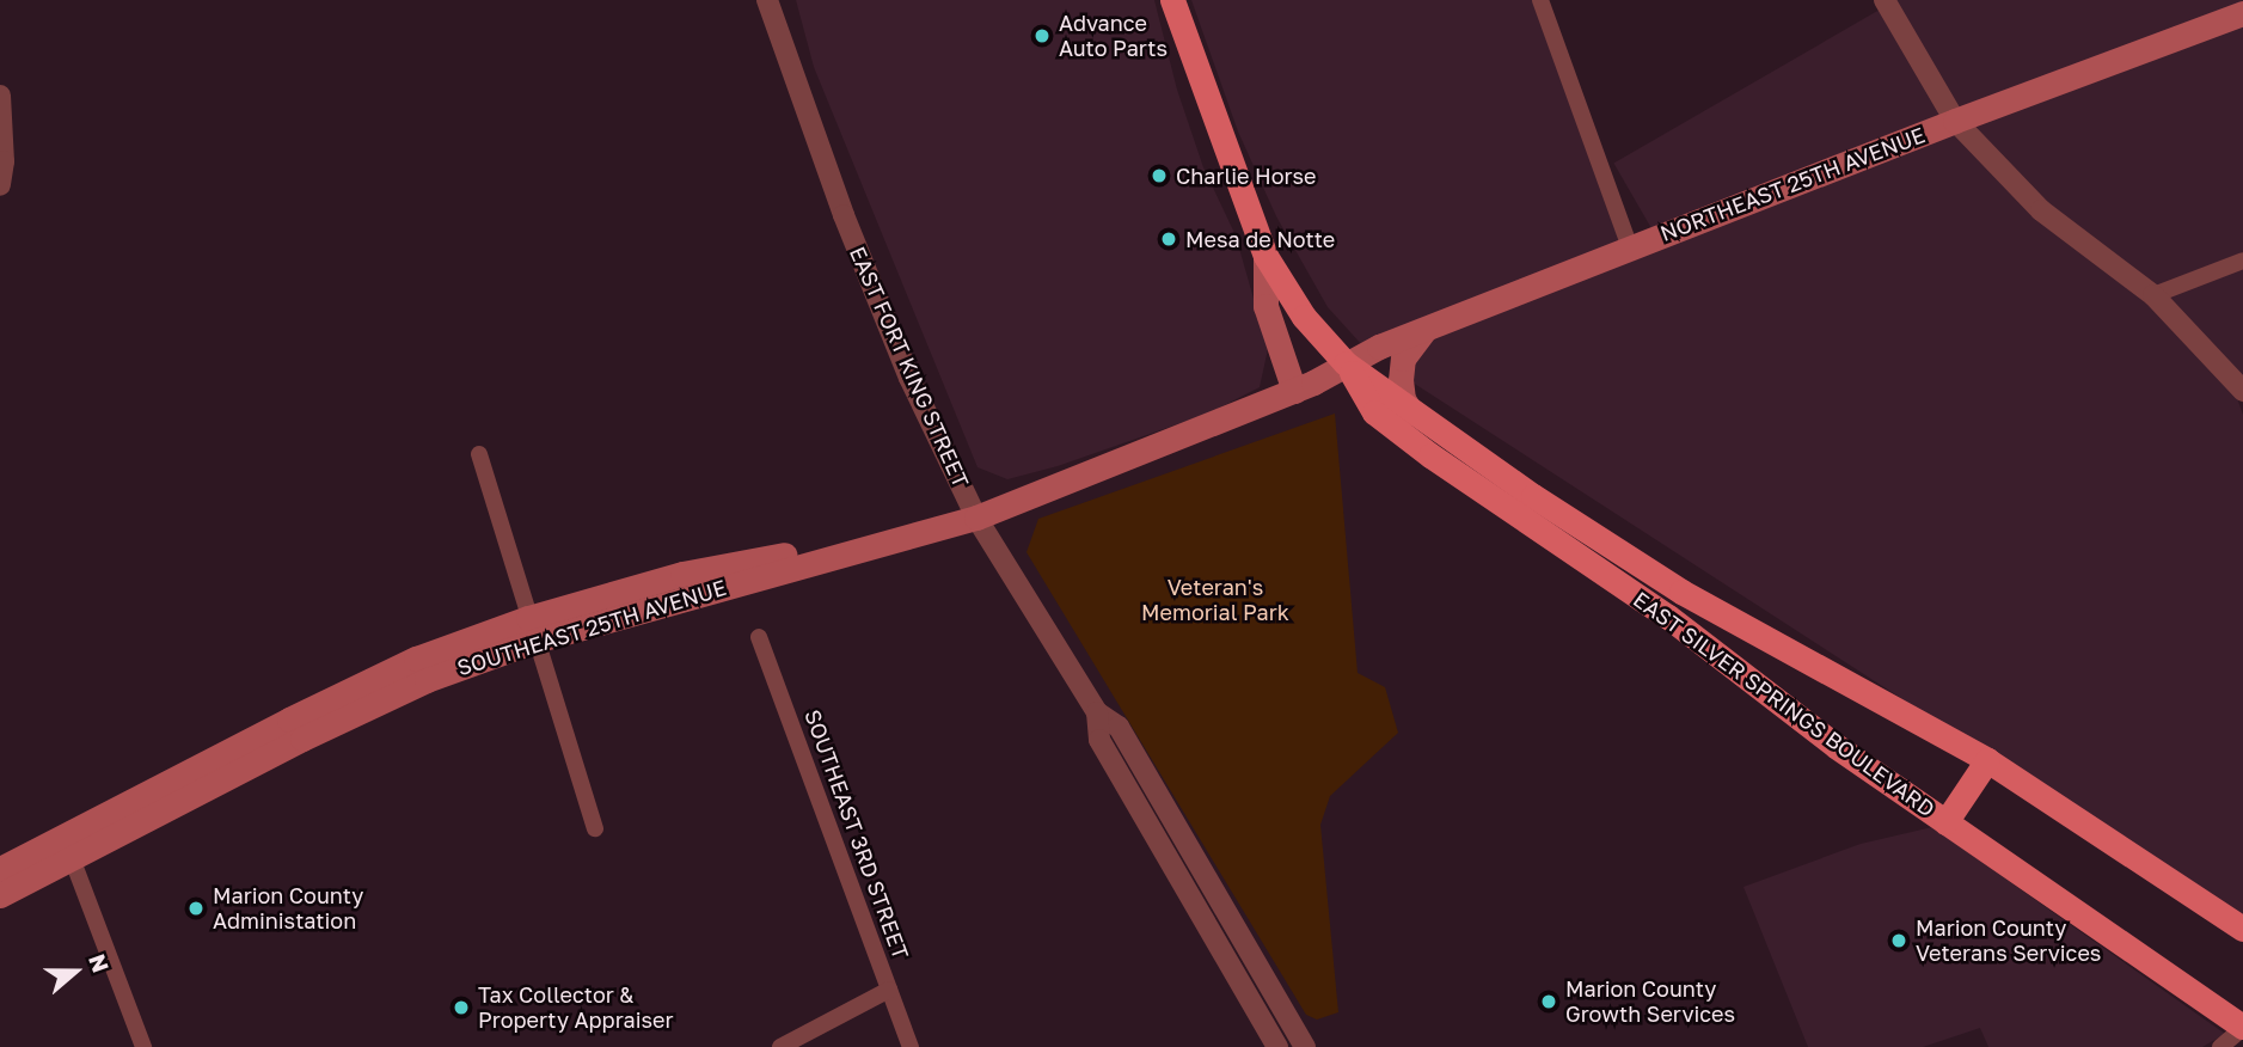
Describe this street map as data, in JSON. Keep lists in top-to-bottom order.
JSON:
{
  "streets": {
    "main road": ["NORTHEAST 25TH AVENUE", "SOUTHEAST 25TH AVENUE", "EAST SILVER SPRINGS BOULEVARD"],
    "street": ["EAST FORT KING STREET", "SOUTHEAST 3RD STREET"]
  },
  "crossings": [
    ["NORTHEAST 25TH AVENUE", "SOUTHEAST 25TH AVENUE"],
    ["NORTHEAST 25TH AVENUE", "EAST SILVER SPRINGS BOULEVARD"],
    ["EAST FORT KING STREET", "SOUTHEAST 25TH AVENUE"],
    ["SOUTHEAST 25TH AVENUE", "EAST SILVER SPRINGS BOULEVARD"]
  ],
  "parks": ["Veteran's Memorial Park"],
  "places": [
    "Advance Auto Parts",
    "Charlie Horse",
    "Mesa de Notte",
    "Marion County Administation",
    "Marion County Veterans Services",
    "Marion County Growth Services",
    "Tax Collector & Property Appraiser"
  ],
  "north": "right"
}
